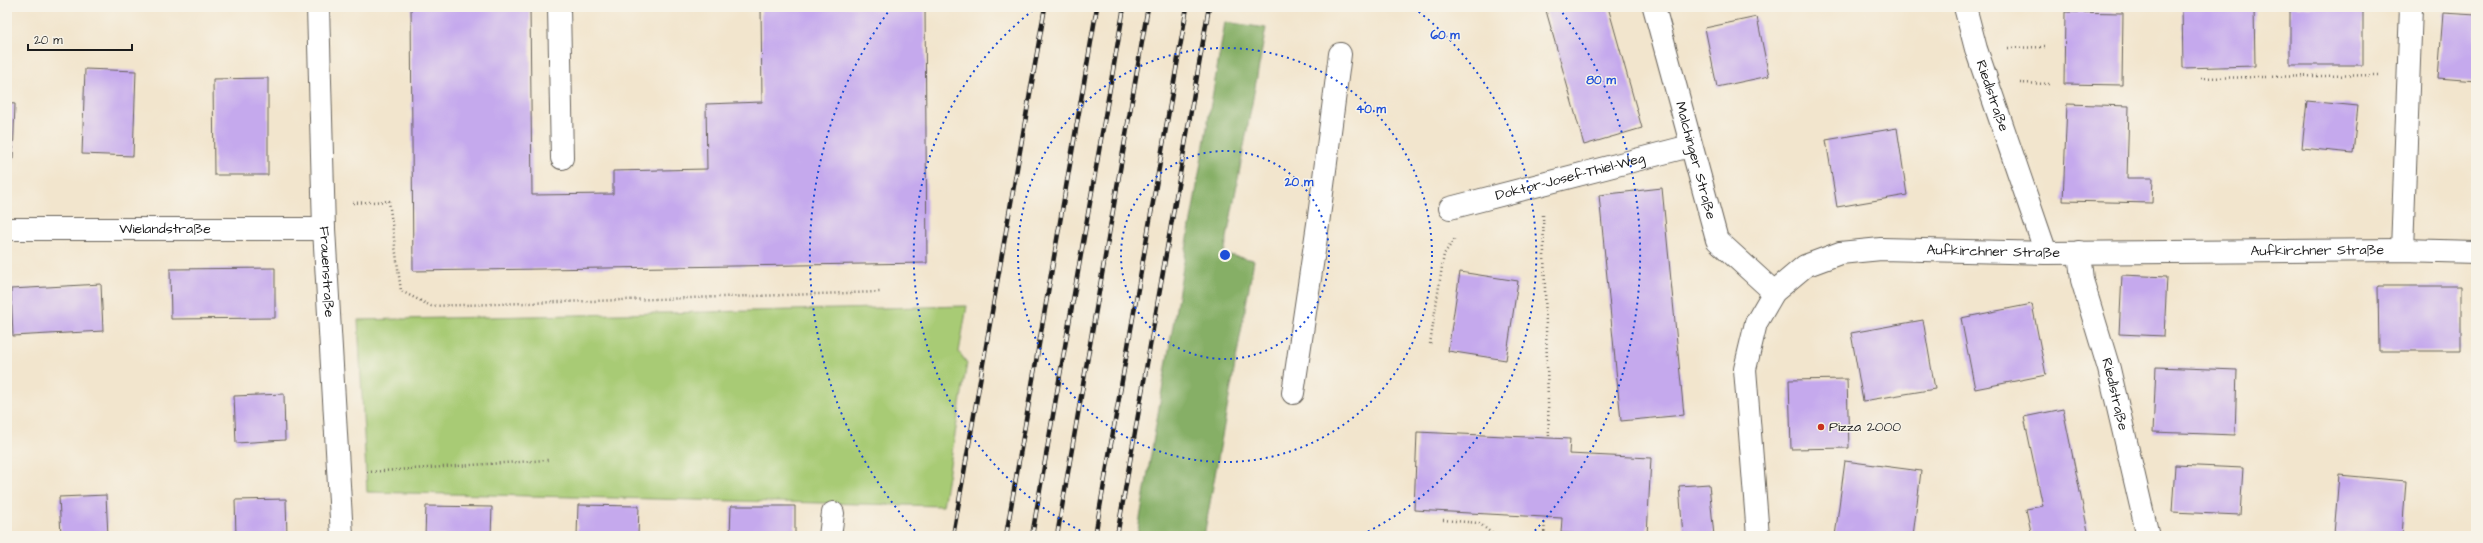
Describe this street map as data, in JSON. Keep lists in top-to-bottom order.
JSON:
{
  "streets": {
    "street": [
      "Riedlstraße",
      "Malchinger Straße",
      "Doktor-Josef-Thiel-Weg",
      "Wielandstraße",
      "Aufkirchner Straße",
      "Frauenstraße"
    ]
  },
  "crossings": [
    ["Riedlstraße", "Aufkirchner Straße"],
    ["Malchinger Straße", "Doktor-Josef-Thiel-Weg"],
    ["Malchinger Straße", "Aufkirchner Straße"],
    ["Wielandstraße", "Frauenstraße"]
  ],
  "places": ["Pizza 2000"],
  "scale_bar": "20 m",
  "rings": [
    "60 m",
    "80 m",
    "40 m",
    "20 m"
  ]
}
